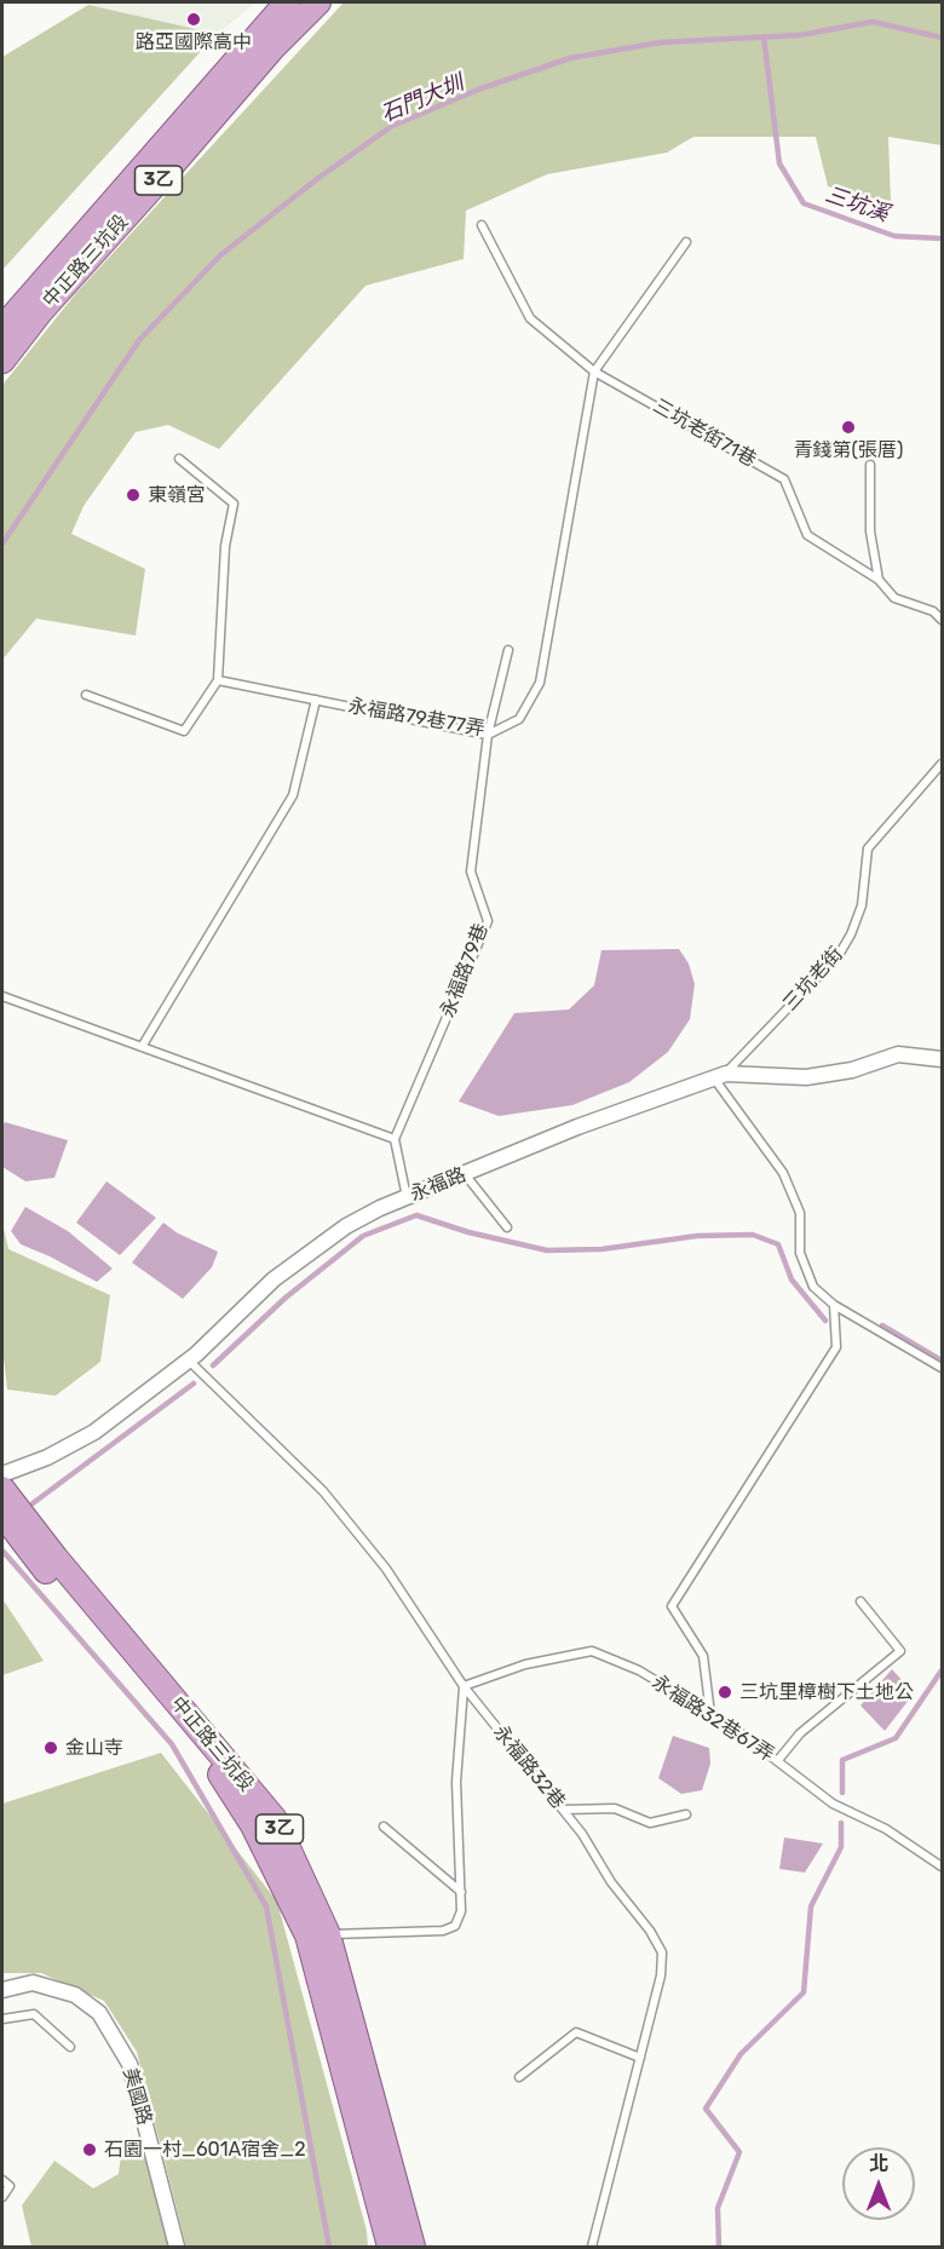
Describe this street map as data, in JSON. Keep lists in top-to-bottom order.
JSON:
{
  "streets": {
    "main road": ["3乙", "中正路三坑段"],
    "street": ["永福路", "美國路"],
    "lane": [
      "三坑老街71巷",
      "永福路79巷77弄",
      "永福路79巷",
      "三坑老街",
      "永福路32巷67弄",
      "永福路32巷"
    ]
  },
  "crossings": [
    ["三坑老街71巷", "永福路79巷77弄"],
    ["永福路79巷77弄", "永福路79巷"],
    ["三坑老街", "永福路"],
    ["永福路", "永福路32巷"],
    ["永福路32巷67弄", "永福路32巷"]
  ],
  "water": ["石門大圳", "三坑溪"],
  "places": [
    "路亞國際高中",
    "青錢第(張厝)",
    "東嶺宮",
    "三坑里樟樹下土地公",
    "金山寺",
    "石園一村_601A宿舍_2"
  ],
  "north": "top"
}
